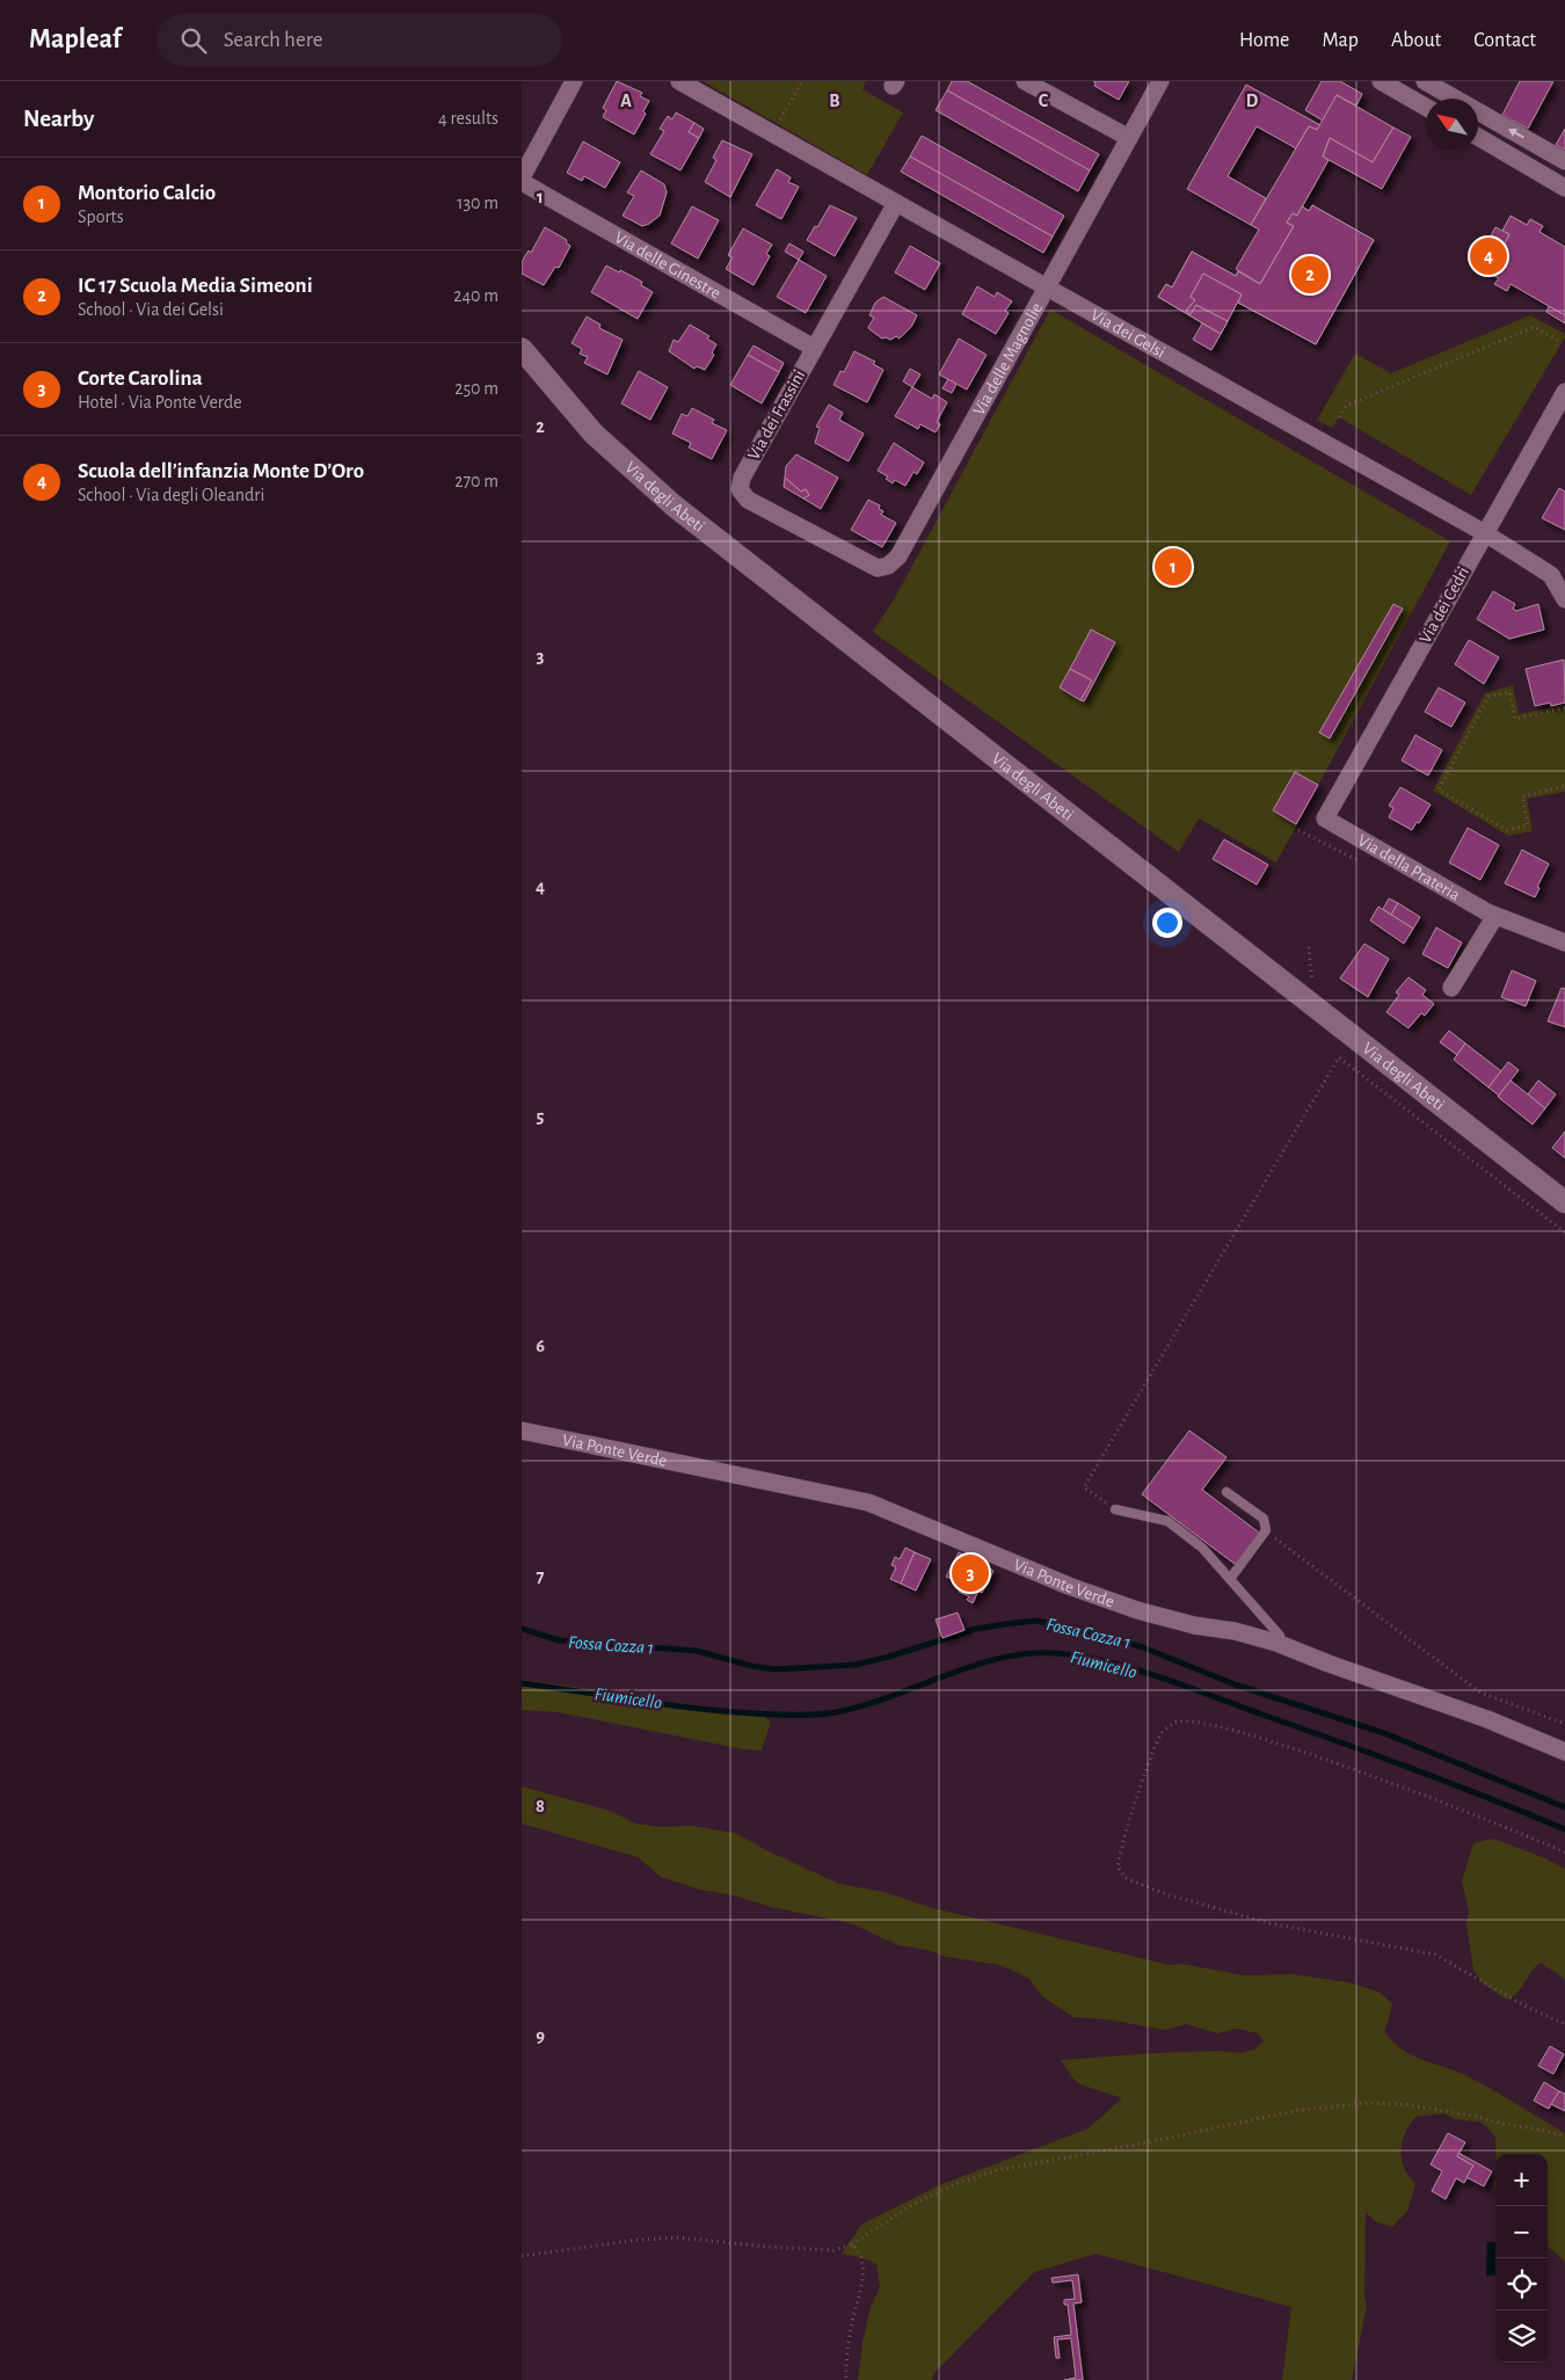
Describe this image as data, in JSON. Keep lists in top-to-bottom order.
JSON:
{
  "streets": {
    "street": [
      "Via delle Ginestre",
      "Via dei Gelsi",
      "Via delle Magnolie",
      "Via dei Frassini",
      "Via degli Abeti",
      "Via dei Cedri",
      "Via della Prateria",
      "Via Ponte Verde"
    ]
  },
  "crossings": [
    ["Via delle Ginestre", "Via dei Frassini"],
    ["Via dei Gelsi", "Via delle Magnolie"],
    ["Via dei Gelsi", "Via dei Frassini"],
    ["Via dei Gelsi", "Via dei Cedri"],
    ["Via delle Magnolie", "Via dei Frassini"],
    ["Via dei Cedri", "Via della Prateria"]
  ],
  "water": ["Fossa Cozza 1", "Fiumicello"],
  "north": "top left",
  "page": {
    "header": "Mapleaf",
    "search": "Search here",
    "nav": [
      "Home",
      "Map",
      "About",
      "Contact"
    ],
    "heading": ["Nearby", "4 results"],
    "list": [
      {
        "mark": "1",
        "name": "Montorio Calcio",
        "note": "Sports",
        "value": "130 m"
      },
      {
        "mark": "2",
        "name": "IC 17 Scuola Media Simeoni",
        "note": "School · Via dei Gelsi",
        "value": "240 m"
      },
      {
        "mark": "3",
        "name": "Corte Carolina",
        "note": "Hotel · Via Ponte Verde",
        "value": "250 m"
      },
      {
        "mark": "4",
        "name": "Scuola dell’infanzia Monte D’Oro",
        "note": "School · Via degli Oleandri",
        "value": "270 m"
      }
    ],
    "pins": [
      "4",
      "2",
      "1",
      "3"
    ],
    "map_buttons": ["+", "−"]
  },
  "grid": {
    "columns": [
      "A",
      "B",
      "C",
      "D"
    ],
    "rows": [
      "1",
      "2",
      "3",
      "4",
      "5",
      "6",
      "7",
      "8",
      "9"
    ]
  }
}
